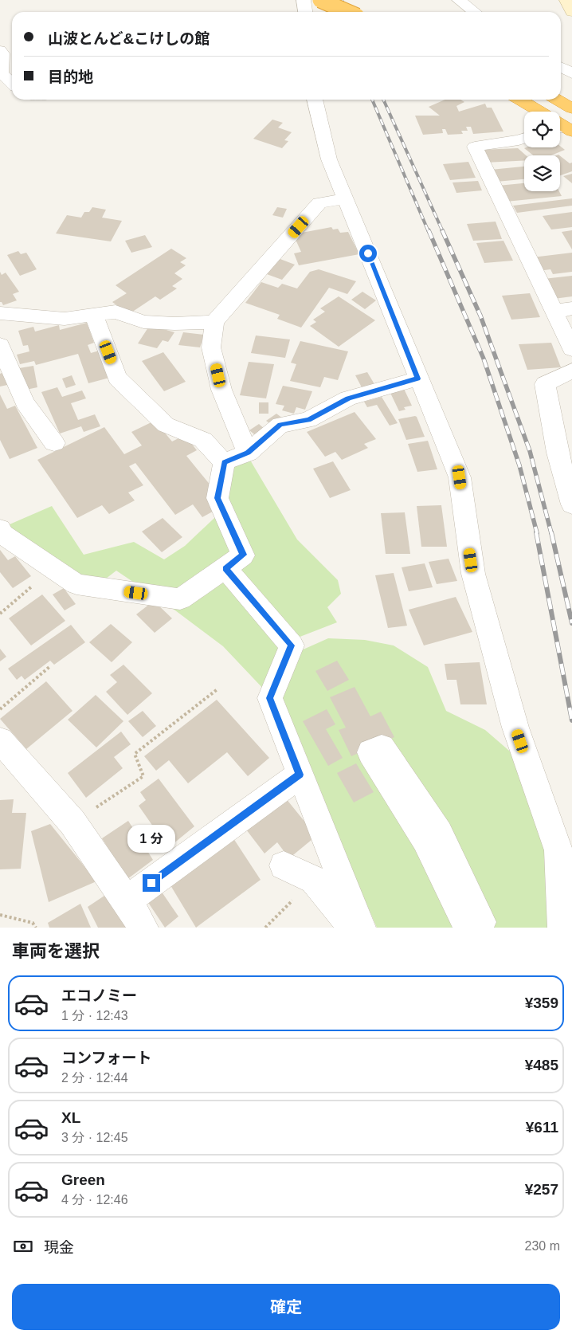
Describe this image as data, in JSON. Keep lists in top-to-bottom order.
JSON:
{
  "page": {
    "banner": ["山波とんど&こけしの館", "目的地"],
    "bubble": "1 分",
    "heading": "車両を選択",
    "list": [
      {
        "name": "エコノミー",
        "note": "1 分 · 12:43",
        "value": "¥359"
      },
      {
        "name": "コンフォート",
        "note": "2 分 · 12:44",
        "value": "¥485"
      },
      {
        "name": "XL",
        "note": "3 分 · 12:45",
        "value": "¥611"
      },
      {
        "name": "Green",
        "note": "4 分 · 12:46",
        "value": "¥257"
      }
    ],
    "pay": ["現金", "230 m"],
    "buttons": "確定"
  }
}
